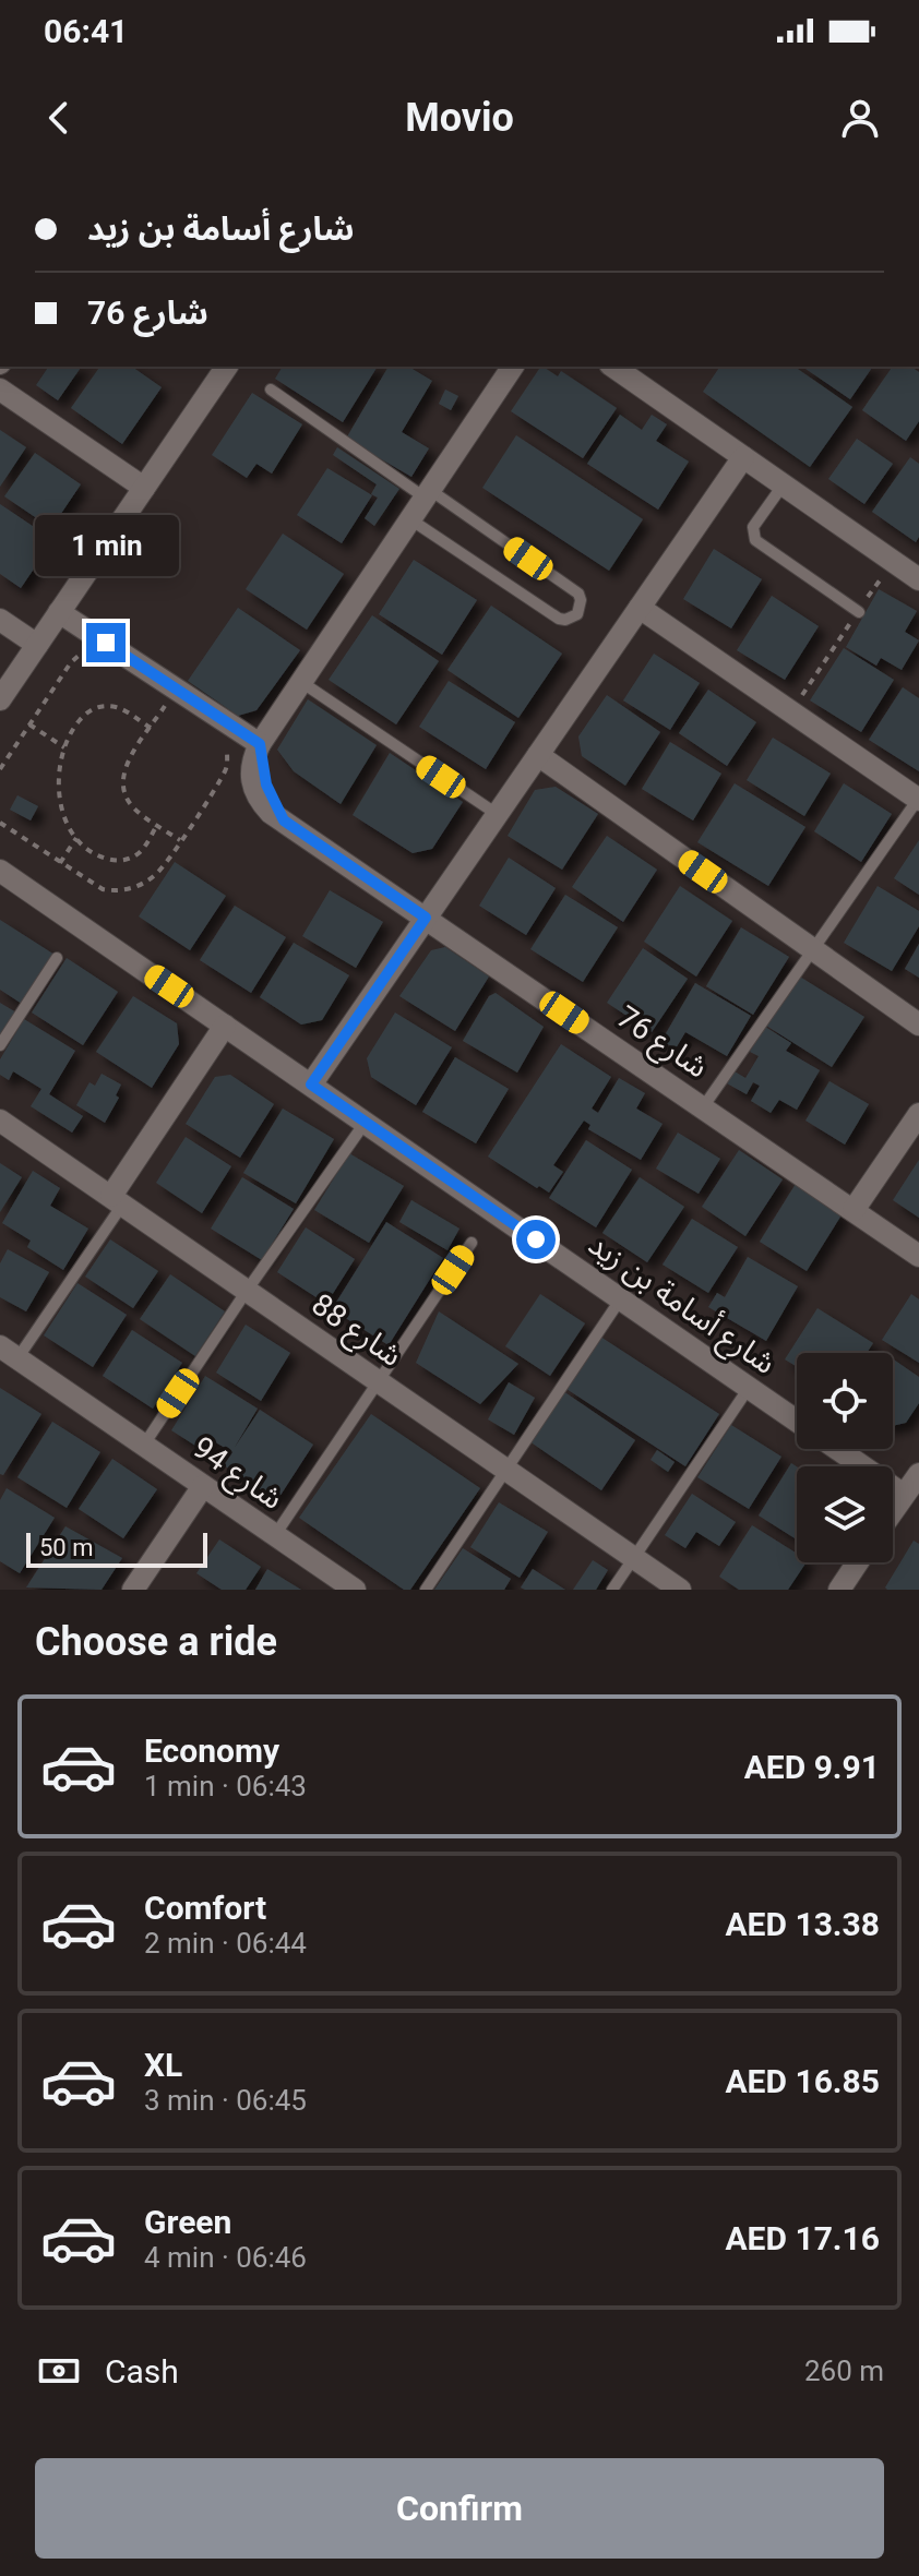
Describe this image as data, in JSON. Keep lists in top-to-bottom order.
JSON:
{
  "streets": {
    "street": [
      "شارع 76",
      "شارع أسامة بن زيد",
      "شارع 88",
      "شارع 94"
    ]
  },
  "scale_bar": "50 m",
  "page": {
    "status": "06:41",
    "header": "Movio",
    "banner": ["شارع أسامة بن زيد", "شارع 76"],
    "bubble": "1 min",
    "scale": "50 m",
    "heading": "Choose a ride",
    "list": [
      {
        "name": "Economy",
        "note": "1 min · 06:43",
        "value": "AED 9.91"
      },
      {
        "name": "Comfort",
        "note": "2 min · 06:44",
        "value": "AED 13.38"
      },
      {
        "name": "XL",
        "note": "3 min · 06:45",
        "value": "AED 16.85"
      },
      {
        "name": "Green",
        "note": "4 min · 06:46",
        "value": "AED 17.16"
      }
    ],
    "pay": ["Cash", "260 m"],
    "buttons": "Confirm"
  }
}
